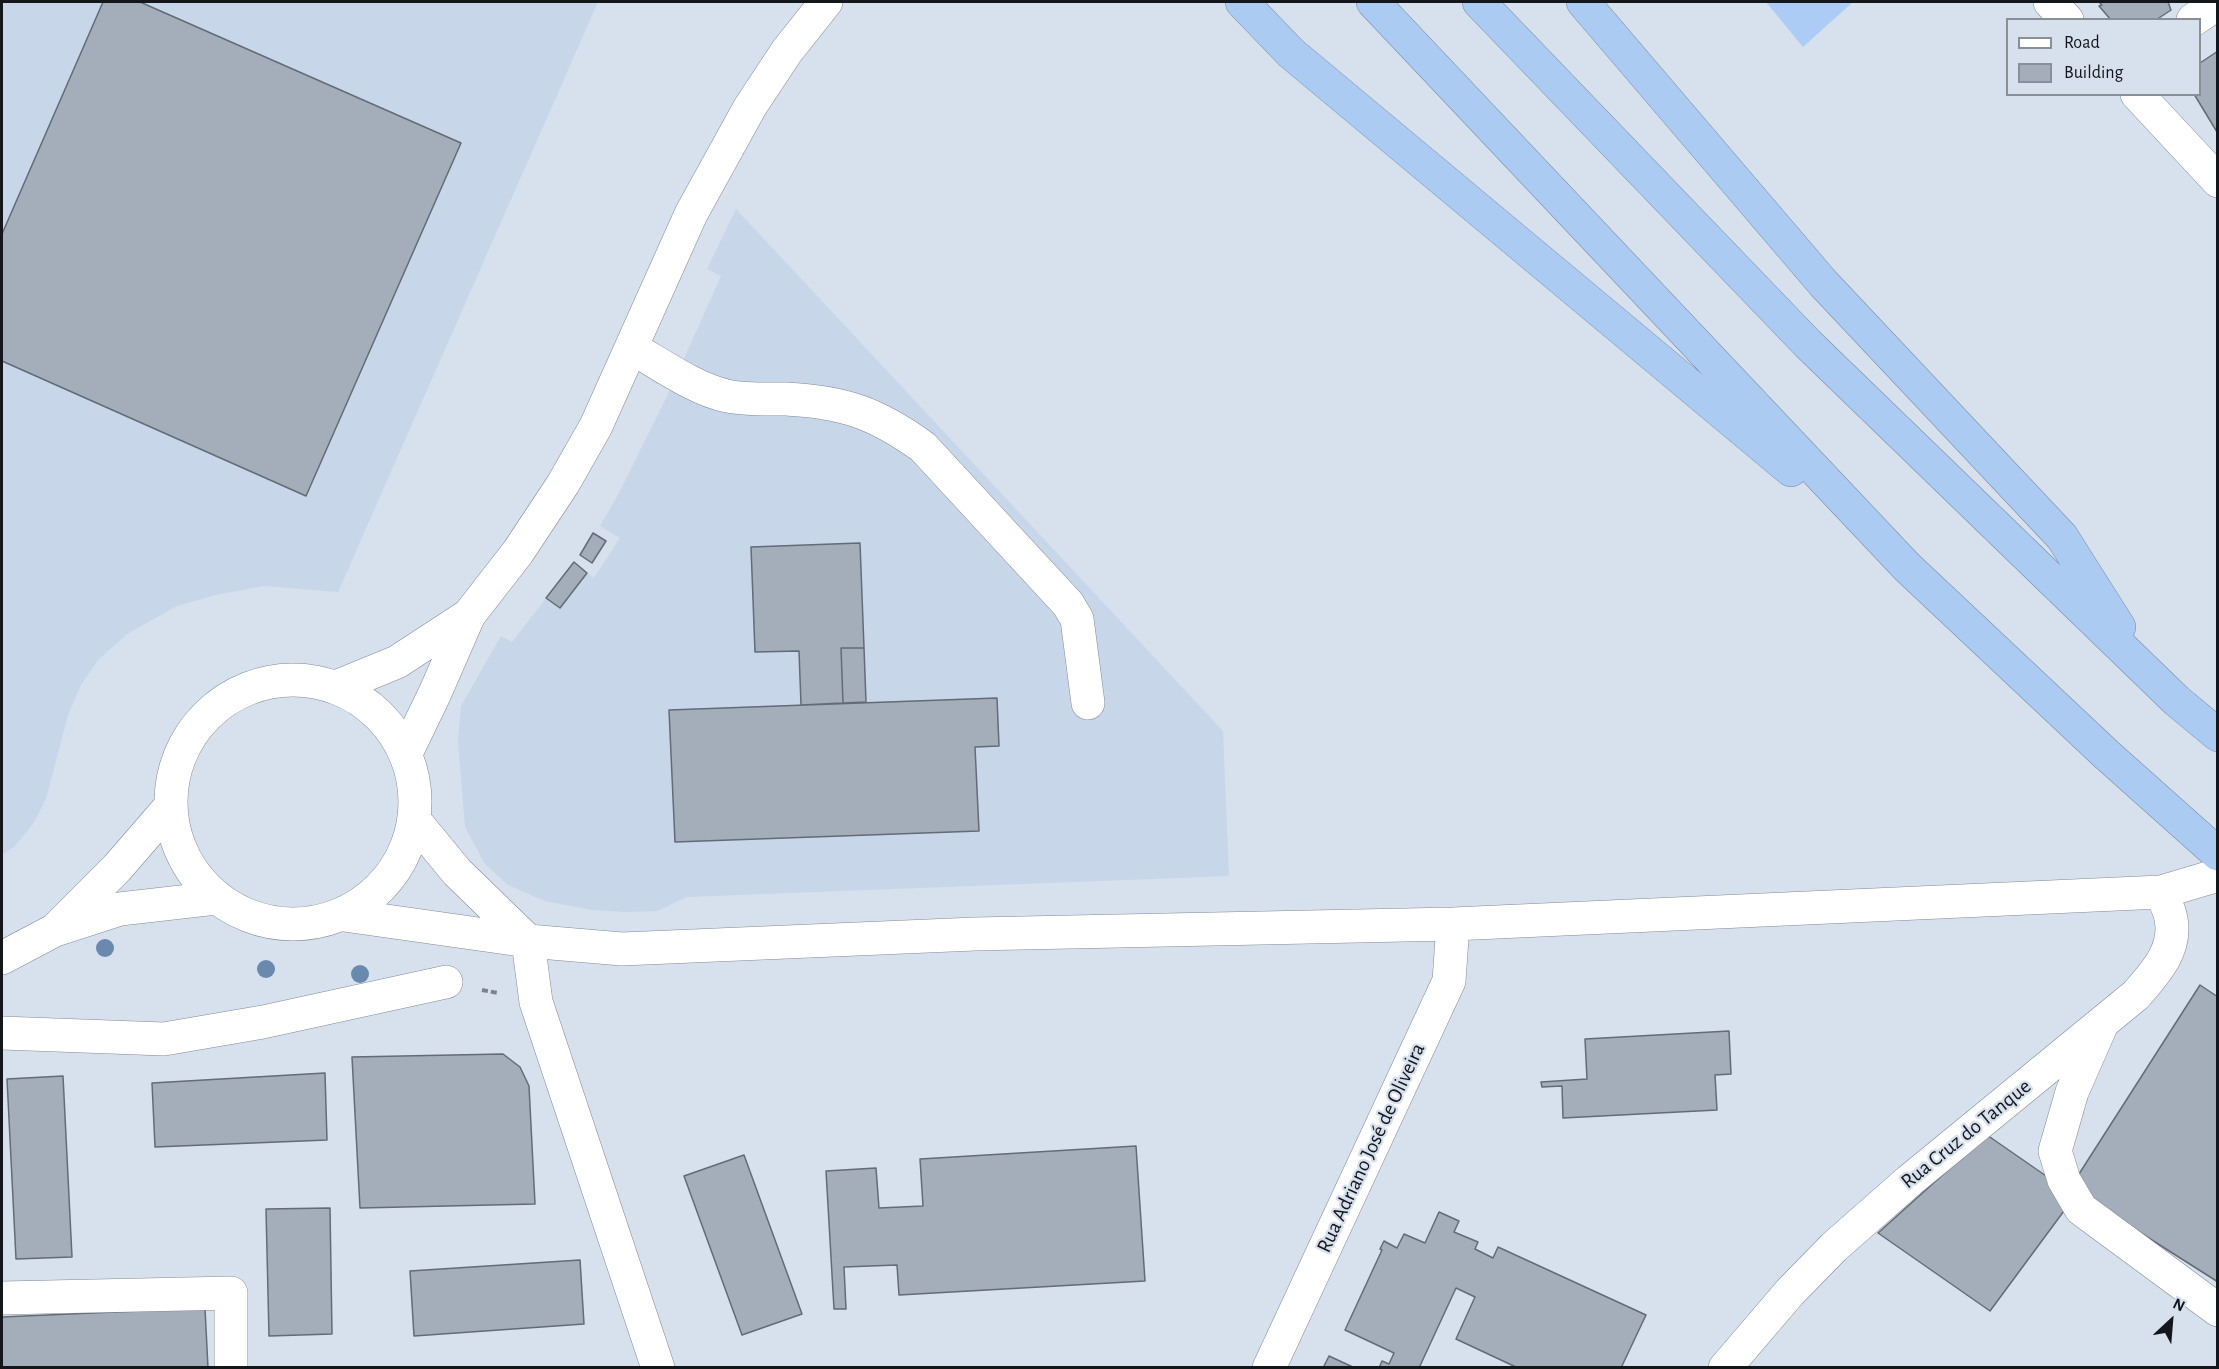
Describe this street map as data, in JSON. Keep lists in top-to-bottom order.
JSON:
{
  "streets": {
    "street": ["Rua Cruz do Tanque", "Rua Adriano José de Oliveira"]
  },
  "legend": ["Road", "Building"],
  "north": "top right"
}
